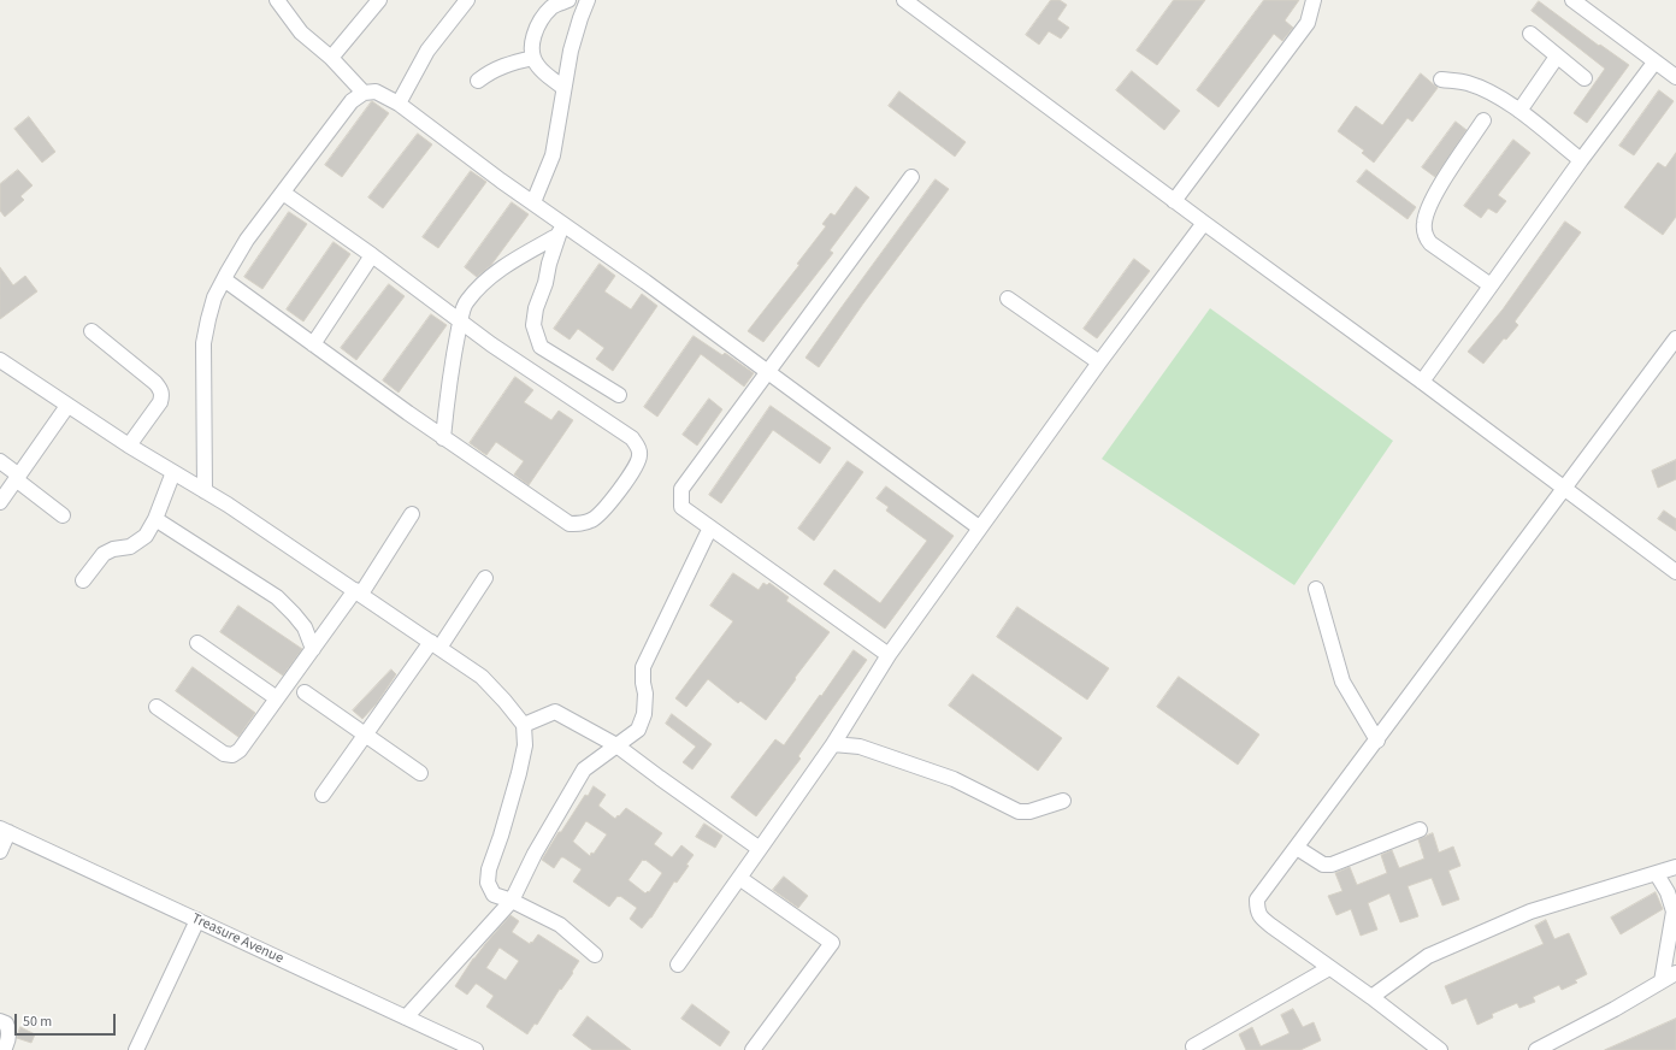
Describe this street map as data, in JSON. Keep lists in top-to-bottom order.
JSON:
{
  "streets": {
    "street": ["Treasure Avenue"]
  },
  "scale_bar": "50 m"
}
